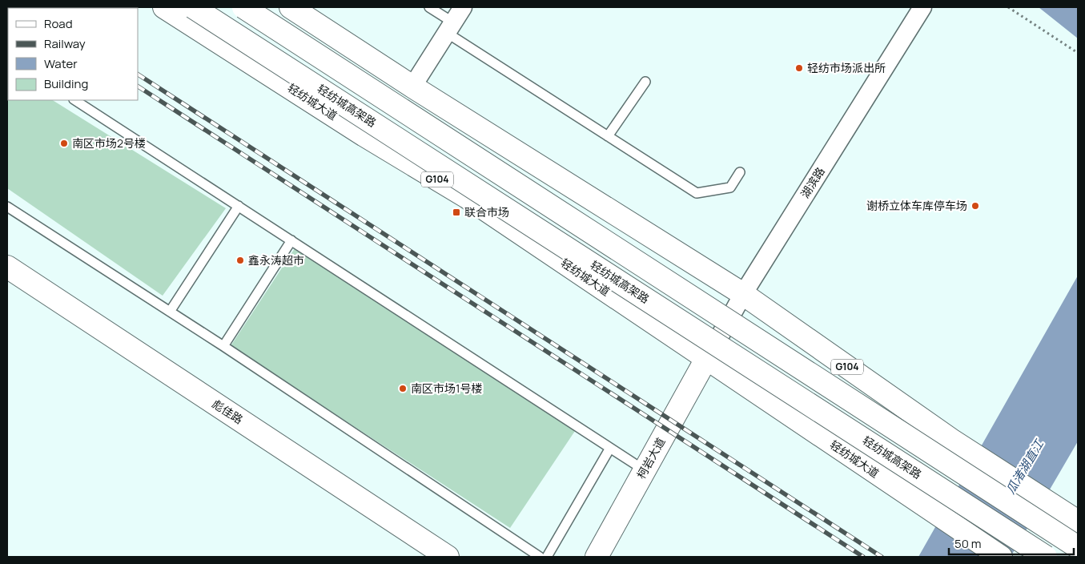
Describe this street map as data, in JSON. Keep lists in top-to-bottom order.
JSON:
{
  "streets": {
    "main road": [
      "轻纺城大道",
      "轻纺城高架路",
      "G104",
      "彪佳路",
      "柯岩大道"
    ],
    "street": ["湖滨路"]
  },
  "crossings": [
    ["轻纺城大道", "湖滨路"],
    ["轻纺城大道", "柯岩大道"],
    ["G104", "湖滨路"],
    ["湖滨路", "柯岩大道"]
  ],
  "water": ["瓜渚湖直江"],
  "places": {
    "other": [
      "轻纺市场派出所",
      "南区市场2号楼",
      "谢桥立体车库停车场",
      "鑫永涛超市",
      "南区市场1号楼"
    ],
    "transit": ["联合市场"]
  },
  "legend": [
    "Road",
    "Railway",
    "Water",
    "Building"
  ],
  "scale_bar": "50 m"
}
